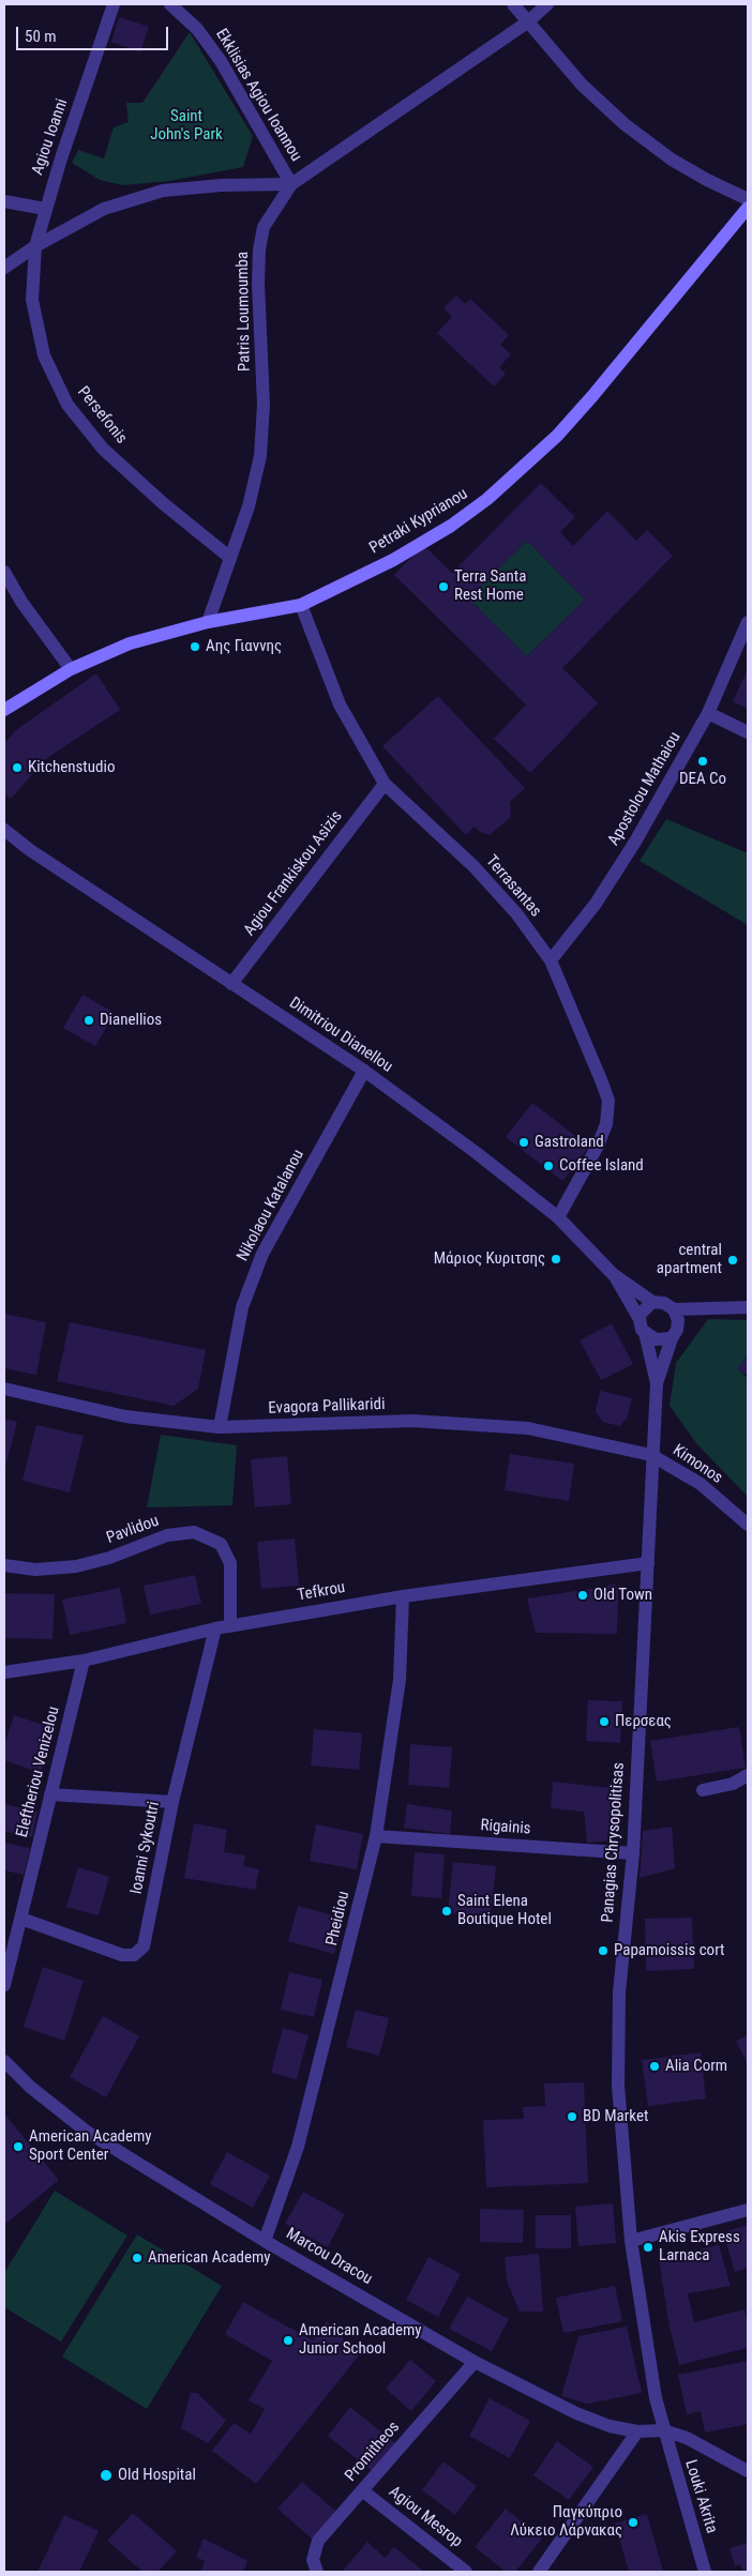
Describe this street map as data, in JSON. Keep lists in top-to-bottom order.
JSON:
{
  "streets": {
    "main road": ["Petraki Kyprianou"],
    "street": [
      "Ekklisias Agiou Ioannou",
      "Agiou Ioanni",
      "Patris Loumoumba",
      "Persefonis",
      "Apostolou Mathaiou",
      "Agiou Frankiskou Asizis",
      "Terrasantas",
      "Dimitriou Dianellou",
      "Nikolaou Katalanou",
      "Evagora Pallikaridi",
      "Kimonos",
      "Pavlidou",
      "Tefkrou",
      "Eleftheriou Venizelou",
      "Rigainis",
      "Panagias Chrysopolitisas",
      "Ioanni Sykoutri",
      "Pheidiou",
      "Marcou Dracou",
      "Promitheos",
      "Louki Akrita",
      "Agiou Mesrop"
    ]
  },
  "crossings": [
    ["Ekklisias Agiou Ioannou", "Patris Loumoumba"],
    ["Agiou Ioanni", "Persefonis"],
    ["Patris Loumoumba", "Persefonis"],
    ["Patris Loumoumba", "Petraki Kyprianou"],
    ["Petraki Kyprianou", "Terrasantas"],
    ["Apostolou Mathaiou", "Terrasantas"],
    ["Agiou Frankiskou Asizis", "Terrasantas"],
    ["Agiou Frankiskou Asizis", "Dimitriou Dianellou"],
    ["Terrasantas", "Dimitriou Dianellou"],
    ["Dimitriou Dianellou", "Nikolaou Katalanou"],
    ["Dimitriou Dianellou", "Panagias Chrysopolitisas"],
    ["Nikolaou Katalanou", "Evagora Pallikaridi"],
    ["Evagora Pallikaridi", "Kimonos"],
    ["Evagora Pallikaridi", "Panagias Chrysopolitisas"],
    ["Kimonos", "Panagias Chrysopolitisas"],
    ["Pavlidou", "Tefkrou"],
    ["Tefkrou", "Eleftheriou Venizelou"],
    ["Tefkrou", "Panagias Chrysopolitisas"],
    ["Tefkrou", "Ioanni Sykoutri"],
    ["Tefkrou", "Pheidiou"],
    ["Eleftheriou Venizelou", "Ioanni Sykoutri"],
    ["Rigainis", "Panagias Chrysopolitisas"],
    ["Rigainis", "Pheidiou"],
    ["Panagias Chrysopolitisas", "Marcou Dracou"],
    ["Panagias Chrysopolitisas", "Louki Akrita"],
    ["Pheidiou", "Marcou Dracou"],
    ["Marcou Dracou", "Promitheos"],
    ["Marcou Dracou", "Louki Akrita"],
    ["Promitheos", "Agiou Mesrop"]
  ],
  "parks": ["Saint John's Park"],
  "places": [
    "Terra Santa Rest Home",
    "Αης Γιαννης",
    "DEA Co",
    "Kitchenstudio",
    "Dianellios",
    "Gastroland",
    "Coffee Island",
    "Μάριος Κυριτσης",
    "central apartment",
    "Old Town",
    "Περσεας",
    "Saint Elena Boutique Hotel",
    "Papamoissis cort",
    "Alia Corm",
    "BD Market",
    "American Academy Sport Center",
    "Akis Express Larnaca",
    "American Academy",
    "American Academy Junior School",
    "Old Hospital",
    "Παγκύπριο Λύκειο Λάρνακας"
  ],
  "scale_bar": "50 m"
}
